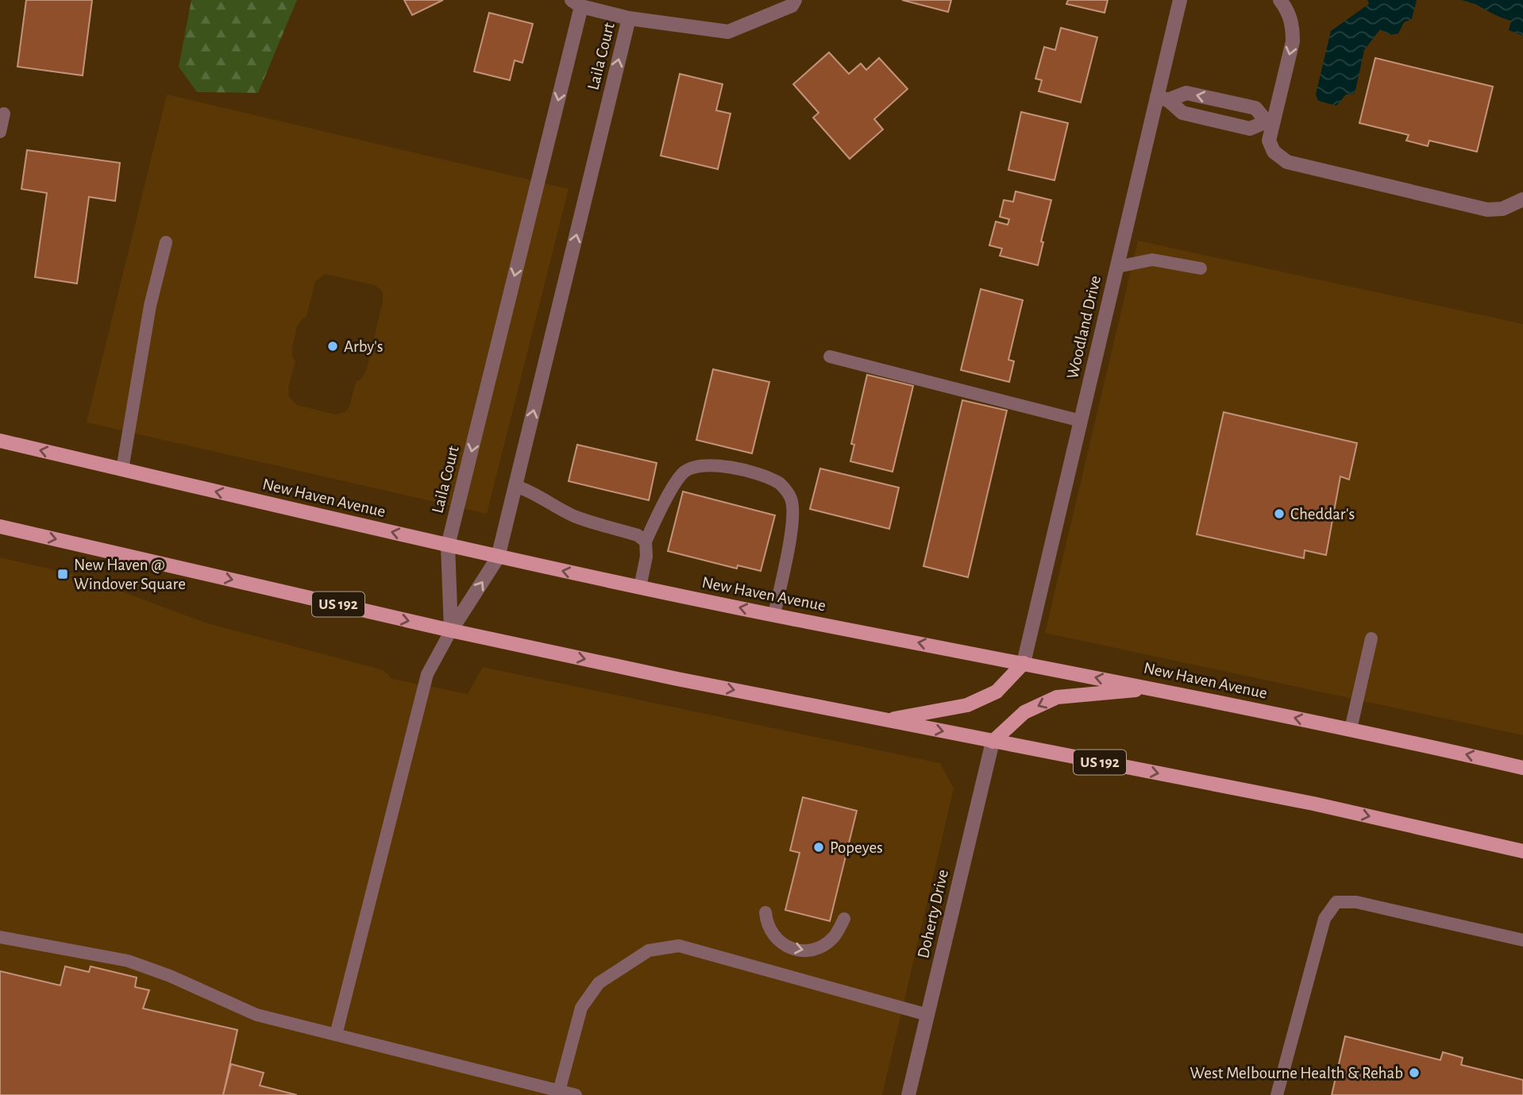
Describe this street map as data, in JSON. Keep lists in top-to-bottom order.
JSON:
{
  "streets": {
    "main road": ["New Haven Avenue", "US 192"],
    "street": ["Laila Court", "Woodland Drive", "Doherty Drive"]
  },
  "crossings": [
    ["Laila Court", "New Haven Avenue"],
    ["Laila Court", "US 192"],
    ["Woodland Drive", "New Haven Avenue"],
    ["US 192", "Doherty Drive"]
  ],
  "places": {
    "other": [
      "Arby's",
      "Cheddar's",
      "Popeyes",
      "West Melbourne Health & Rehab"
    ],
    "transit": ["New Haven @ Windover Square"]
  }
}
